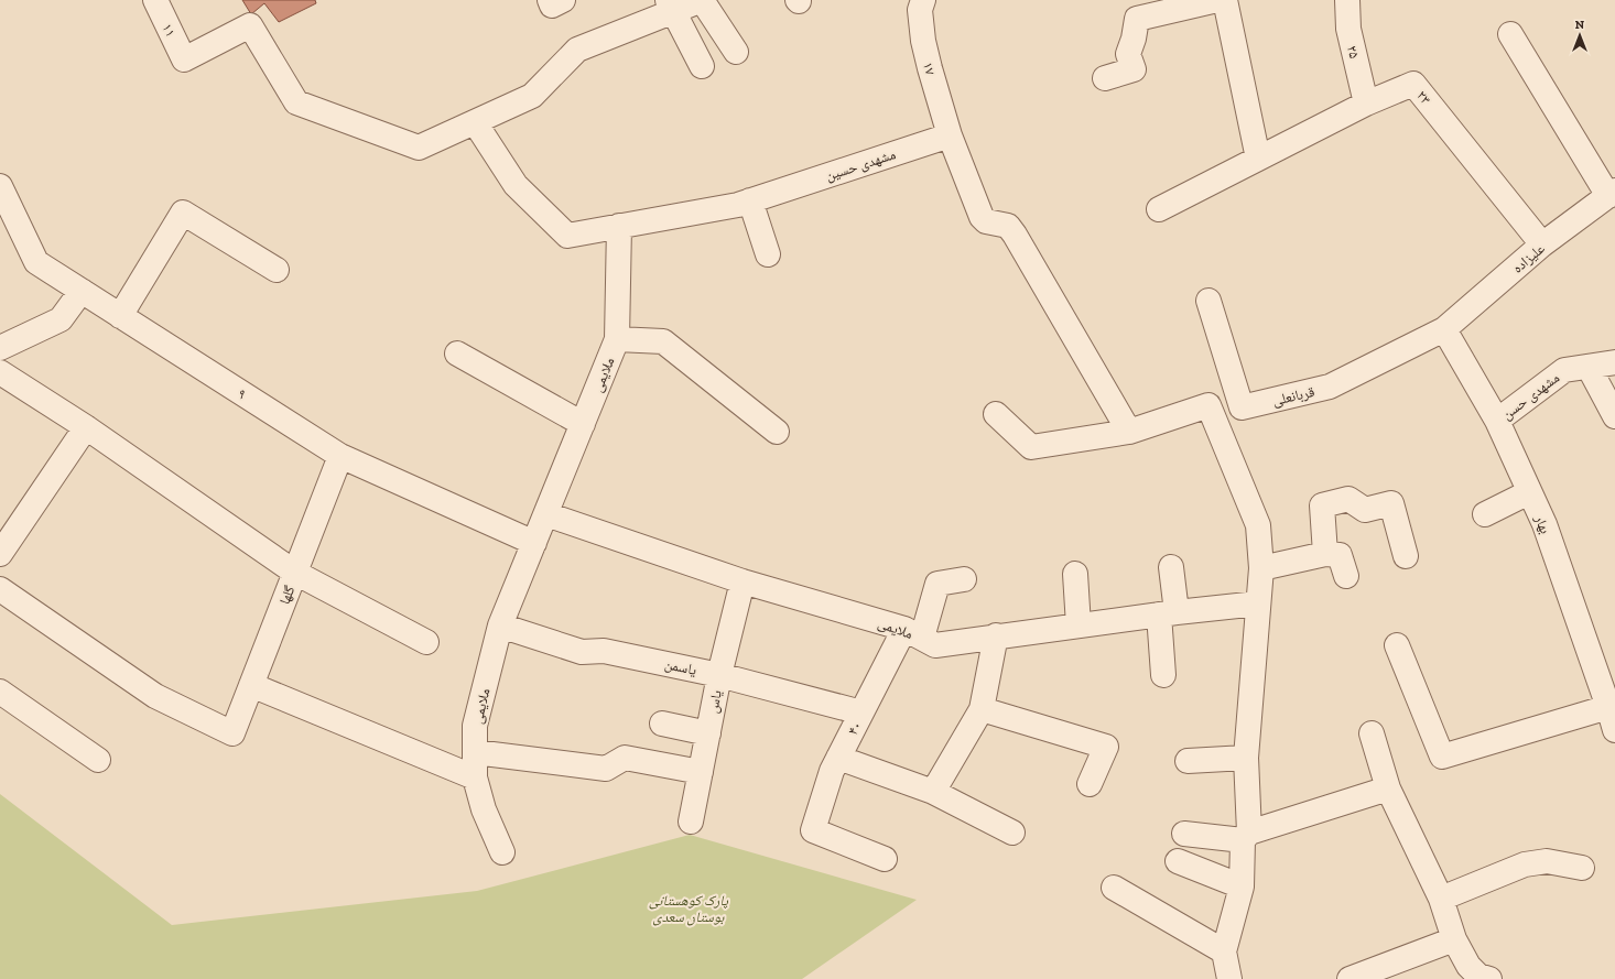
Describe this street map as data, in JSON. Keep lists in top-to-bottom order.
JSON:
{
  "streets": {
    "street": [
      "۱۱",
      "۲۵",
      "۱۷",
      "۲۳",
      "مشهدی حسین",
      "علیزاده",
      "ملایمی",
      "۹",
      "قربانعلی",
      "مشهدی حسن",
      "بهار",
      "گلها",
      "یاسمن",
      "یاس",
      "۴۰"
    ]
  },
  "crossings": [
    ["۱۱", "مشهدی حسین"],
    ["۲۵", "۲۳"],
    ["۱۷", "مشهدی حسین"],
    ["۲۳", "علیزاده"],
    ["مشهدی حسین", "ملایمی"],
    ["علیزاده", "قربانعلی"],
    ["علیزاده", "بهار"],
    ["ملایمی", "۹"],
    ["ملایمی", "یاسمن"],
    ["ملایمی", "یاس"],
    ["ملایمی", "۴۰"],
    ["۹", "گلها"],
    ["قربانعلی", "بهار"],
    ["مشهدی حسن", "بهار"],
    ["یاسمن", "یاس"],
    ["یاسمن", "۴۰"]
  ],
  "parks": ["پارک کوهستانی بوستان سعدی"],
  "north": "top"
}
